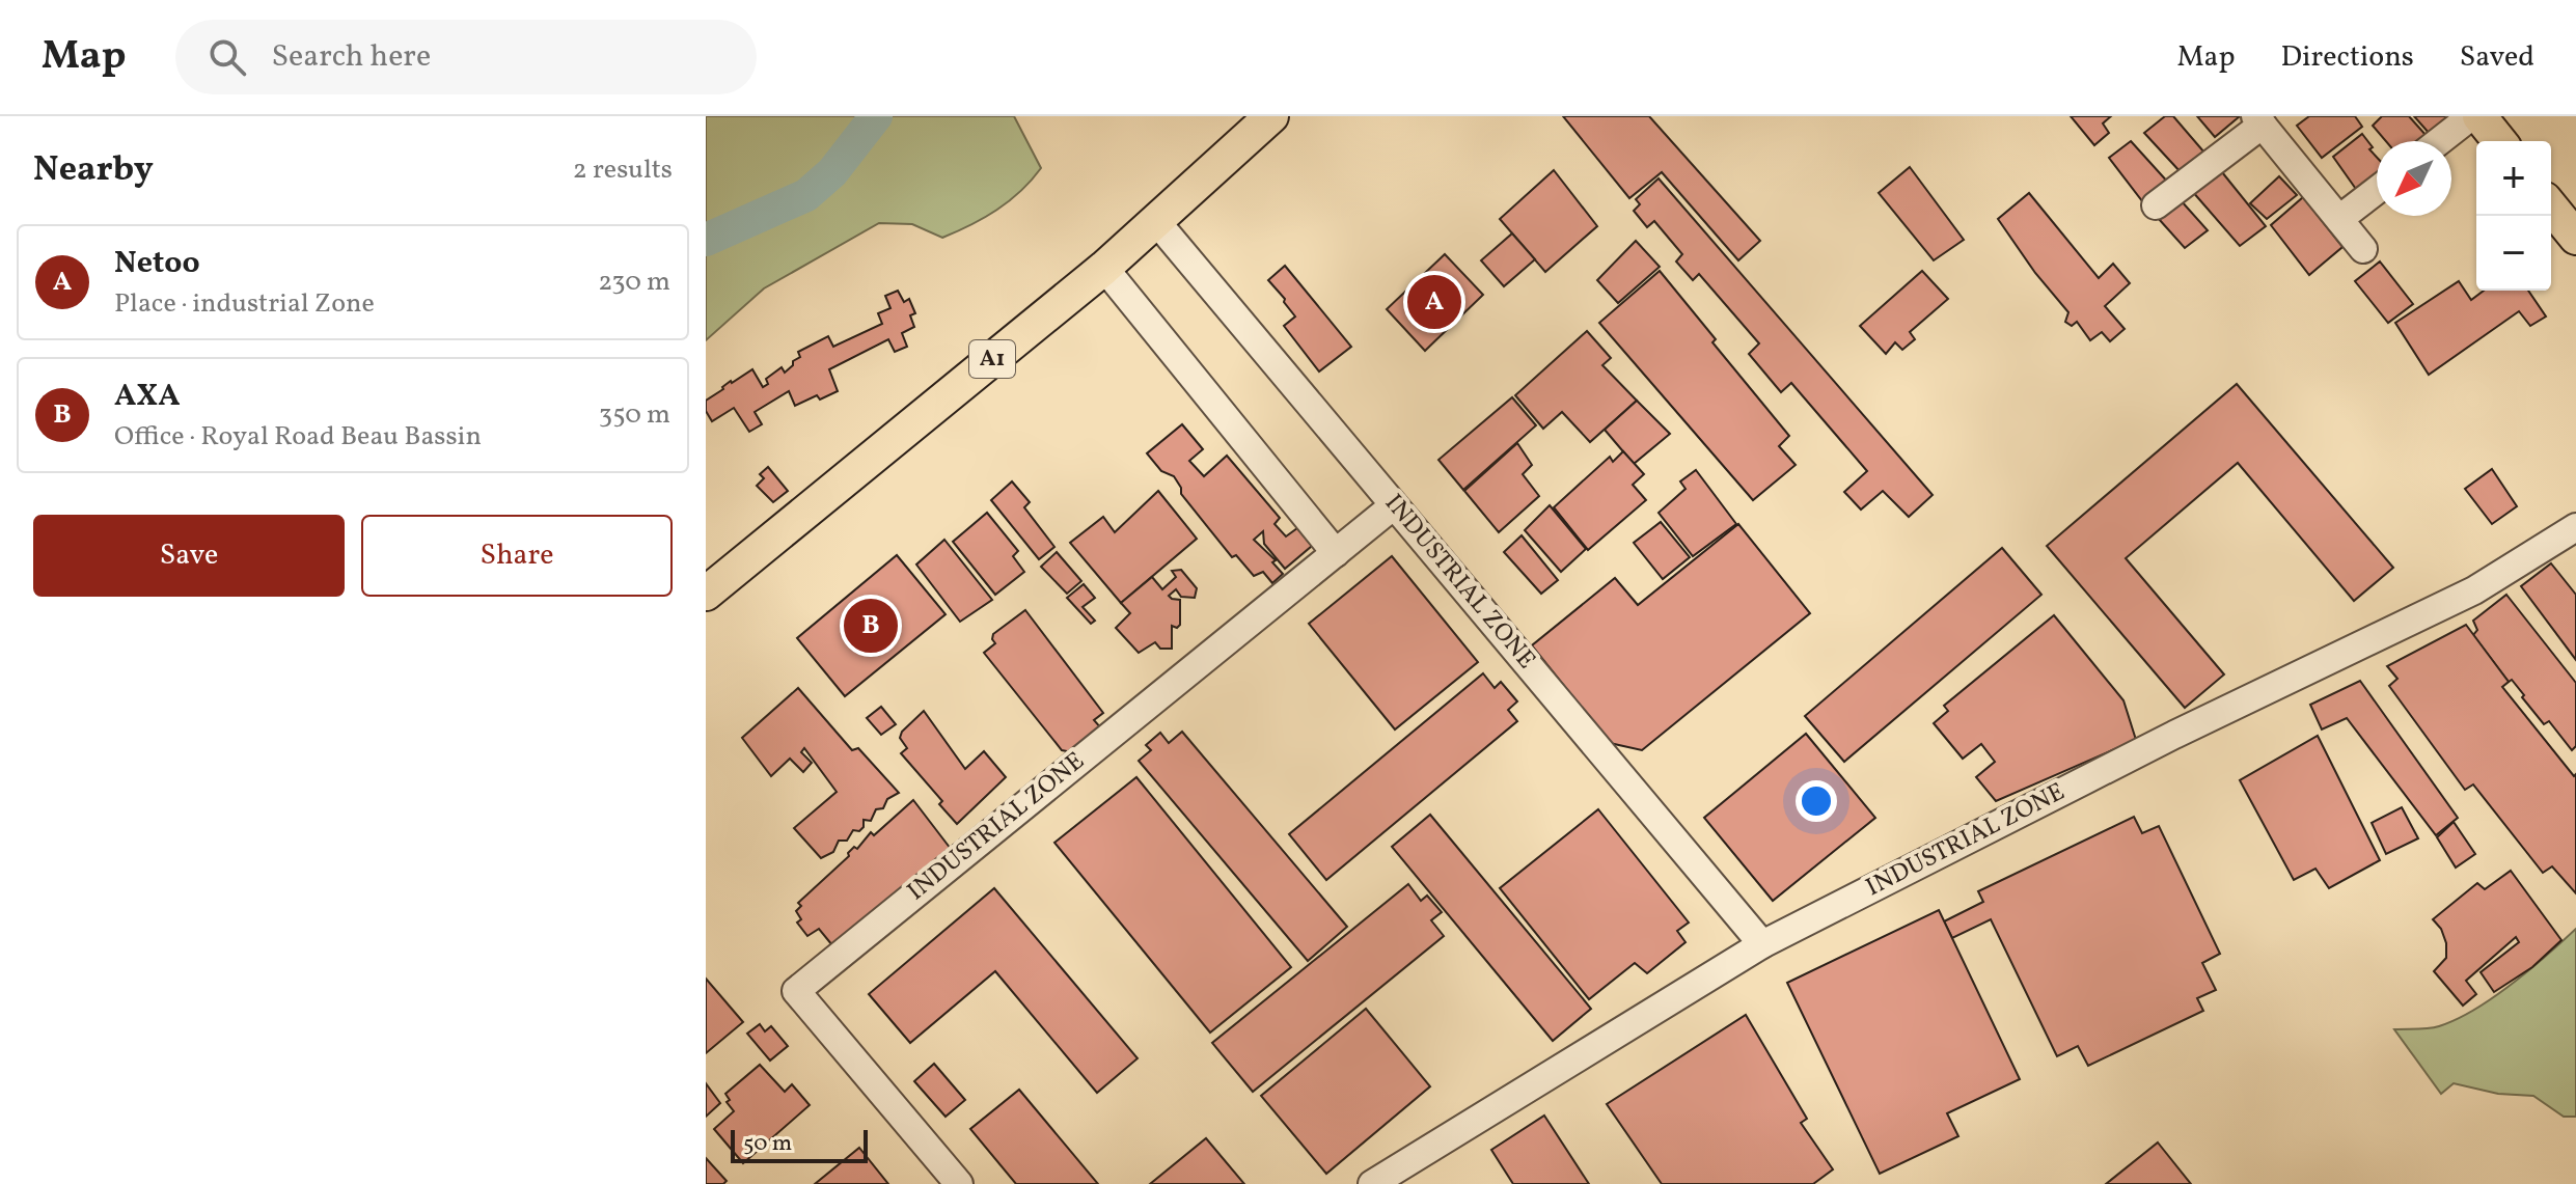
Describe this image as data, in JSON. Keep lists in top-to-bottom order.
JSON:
{
  "streets": {
    "main road": ["A1"],
    "street": ["INDUSTRIAL ZONE"]
  },
  "crossings": [
    ["A1", "INDUSTRIAL ZONE"]
  ],
  "scale_bar": "50 m",
  "north": "bottom left",
  "page": {
    "header": "Map",
    "search": "Search here",
    "nav": ["Map", "Directions", "Saved"],
    "heading": ["Nearby", "2 results"],
    "map_buttons": ["+", "−"],
    "list": [
      {
        "mark": "A",
        "name": "Netoo",
        "note": "Place · industrial Zone",
        "value": "230 m"
      },
      {
        "mark": "B",
        "name": "AXA",
        "note": "Office · Royal Road Beau Bassin",
        "value": "350 m"
      }
    ],
    "pins": ["A", "B"],
    "buttons": ["Save", "Share"],
    "scale": "50 m"
  }
}
